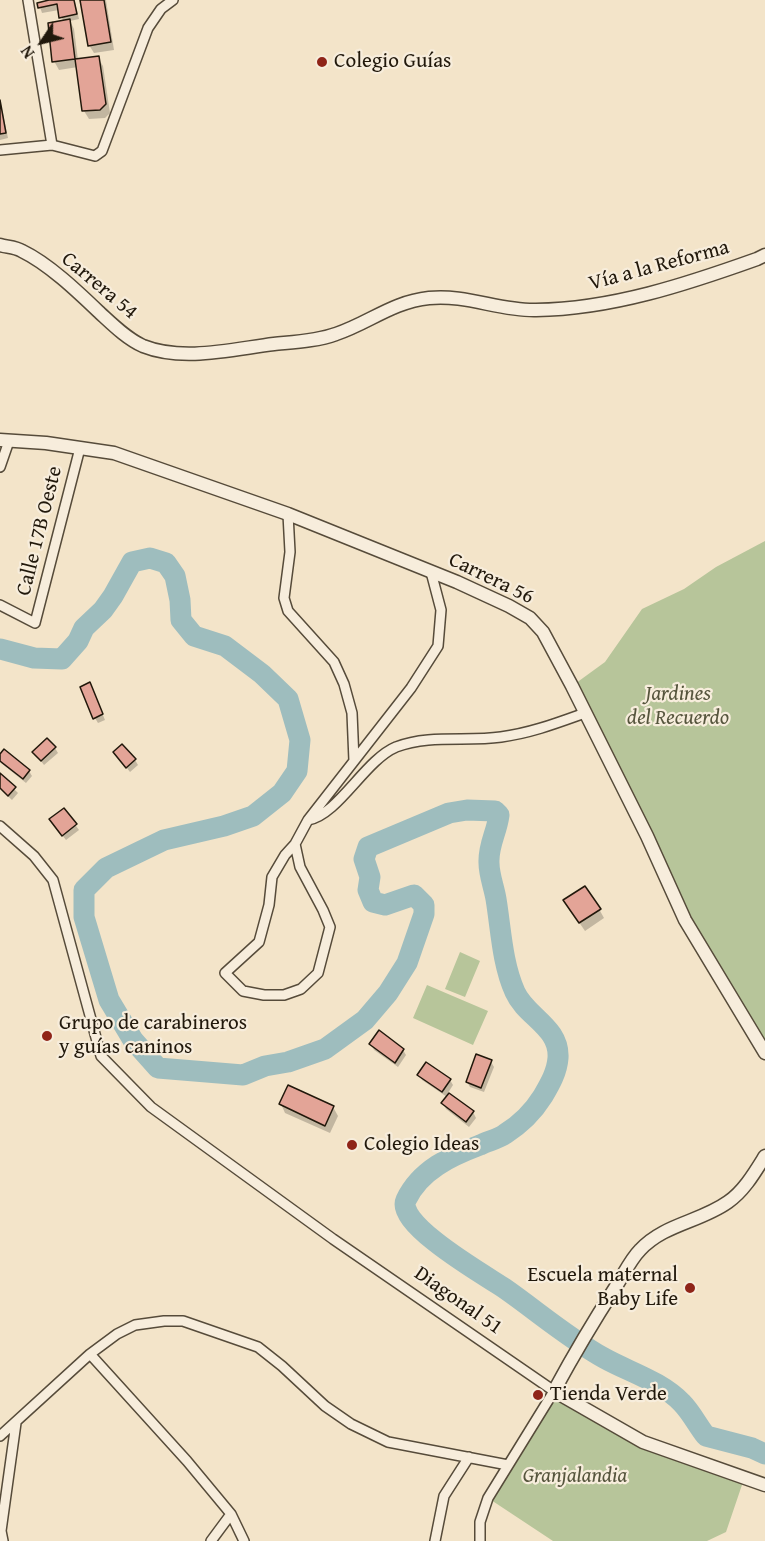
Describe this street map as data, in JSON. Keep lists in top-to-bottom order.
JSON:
{
  "streets": {
    "street": [
      "Vía a la Reforma",
      "Carrera 54",
      "Calle 17B Oeste",
      "Carrera 56",
      "Diagonal 51"
    ]
  },
  "crossings": [
    ["Vía a la Reforma", "Carrera 54"],
    ["Calle 17B Oeste", "Carrera 56"]
  ],
  "parks": ["Jardines del Recuerdo", "Granjalandia"],
  "places": [
    "Colegio Guías",
    "Grupo de carabineros y guías caninos",
    "Colegio Ideas",
    "Escuela maternal Baby Life",
    "Tienda Verde"
  ],
  "north": "bottom left"
}
